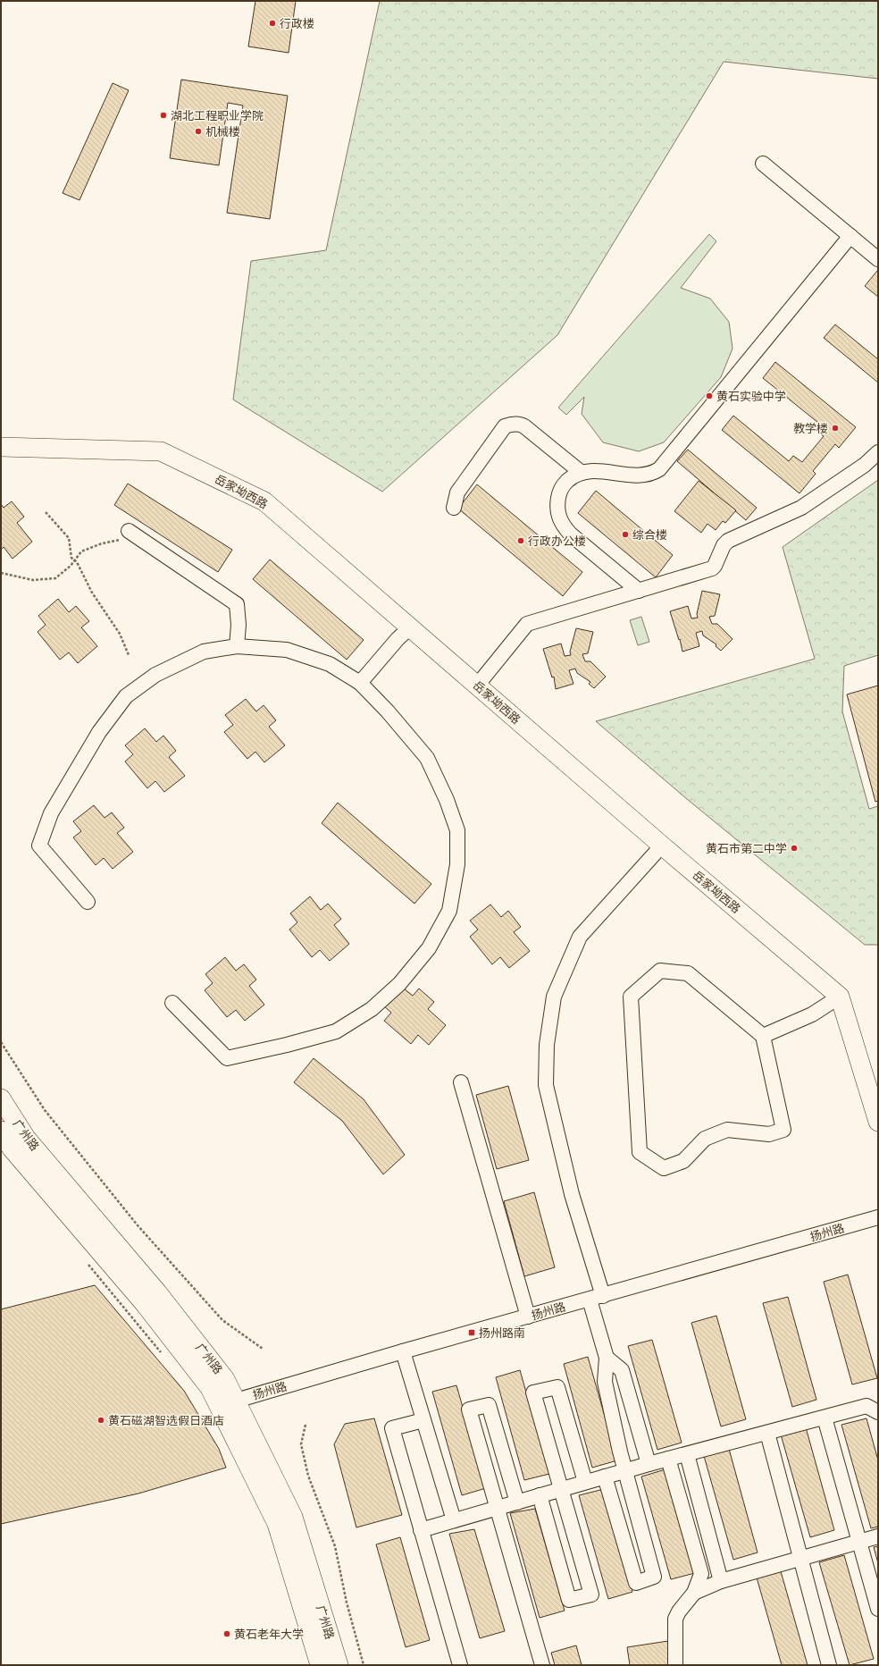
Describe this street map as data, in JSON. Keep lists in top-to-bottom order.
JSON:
{
  "streets": {
    "main road": ["岳家坳西路", "广州路"],
    "street": ["扬州路"]
  },
  "crossings": [
    ["广州路", "扬州路"]
  ],
  "places": {
    "other": [
      "行政楼",
      "湖北工程职业学院",
      "机械楼",
      "黄石实验中学",
      "教学楼",
      "综合楼",
      "行政办公楼",
      "黄石市第二中学",
      "黄石磁湖智选假日酒店",
      "黄石老年大学"
    ],
    "transit": ["扬州路南"]
  }
}
